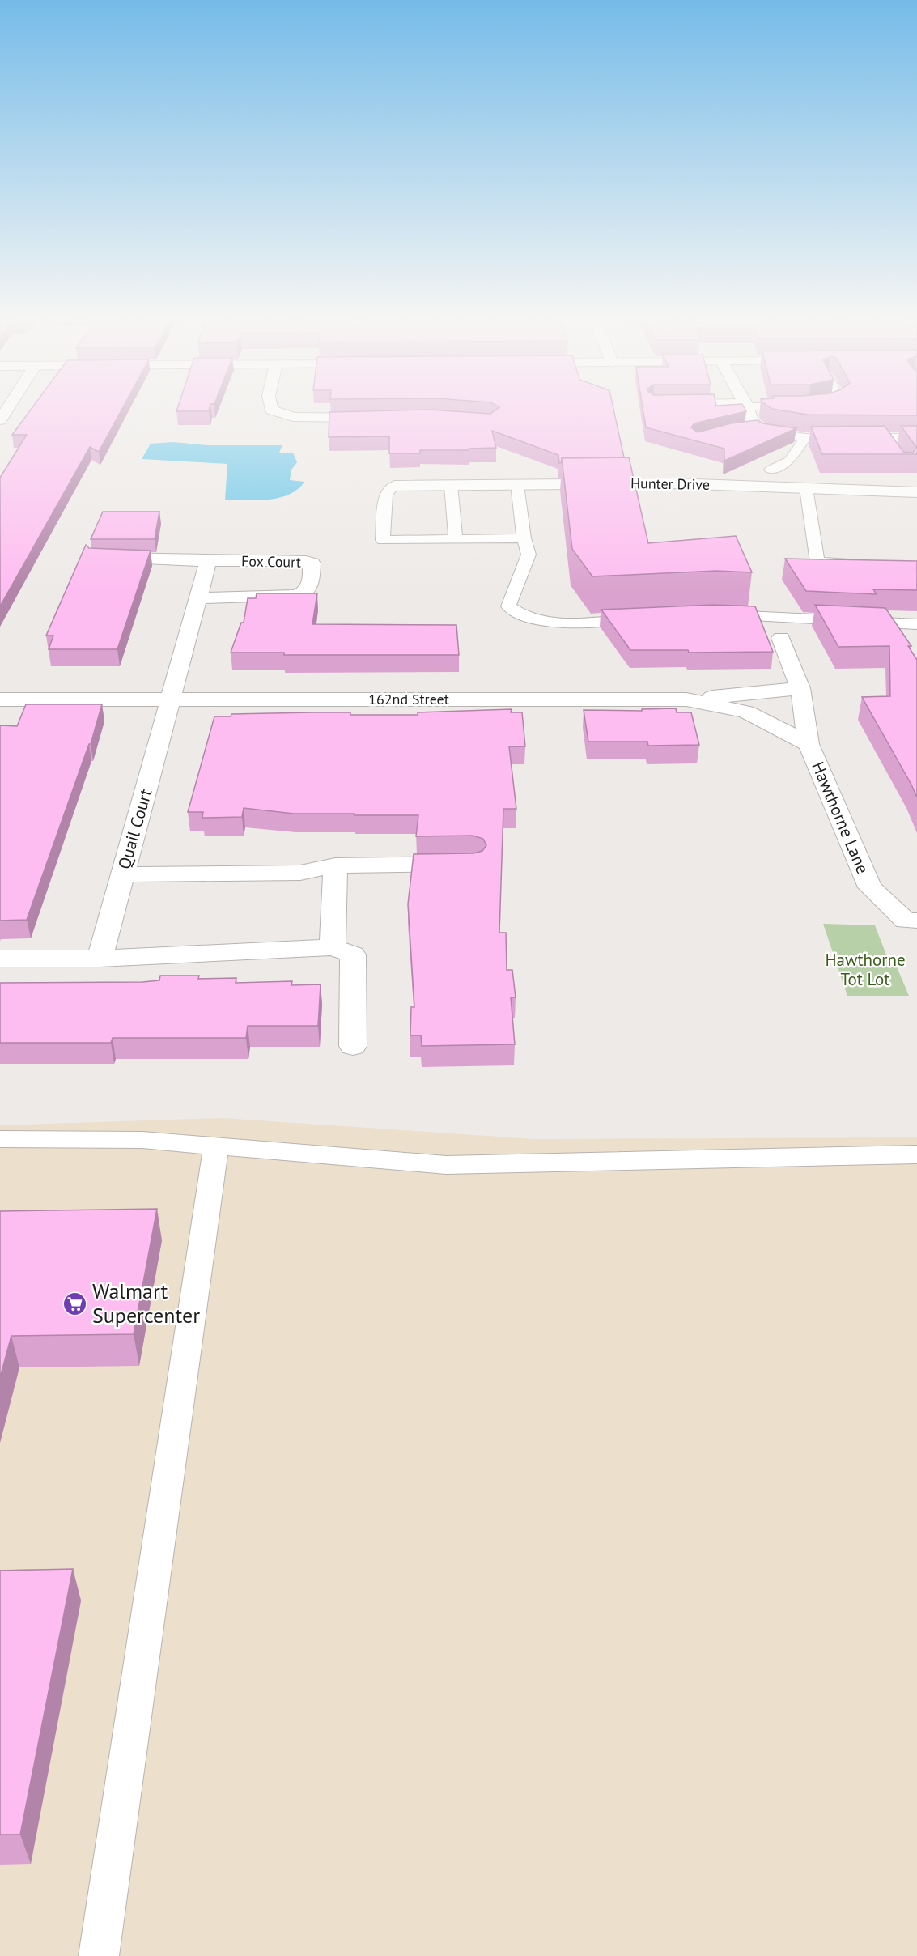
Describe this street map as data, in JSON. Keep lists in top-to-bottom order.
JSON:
{
  "streets": {
    "street": [
      "Hunter Drive",
      "Fox Court",
      "162nd Street",
      "Hawthorne Lane",
      "Quail Court"
    ]
  },
  "crossings": [
    ["162nd Street", "Hawthorne Lane"],
    ["162nd Street", "Quail Court"]
  ],
  "parks": ["Hawthorne Tot Lot"],
  "places": {
    "supermarket": ["Walmart Supercenter"]
  }
}
